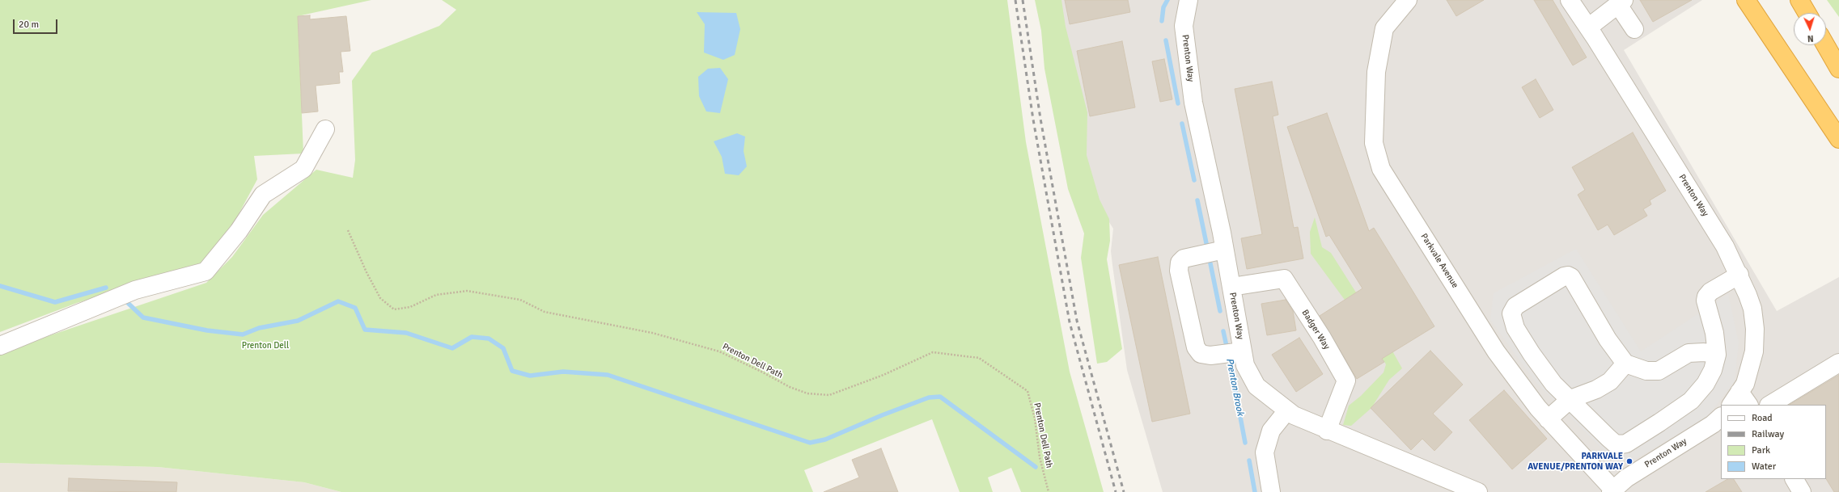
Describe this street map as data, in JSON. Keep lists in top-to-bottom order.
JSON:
{
  "streets": {
    "street": ["Prenton Way", "Parkvale Avenue", "Badger Way"],
    "path": ["Prenton Dell Path"]
  },
  "crossings": [
    ["Prenton Way", "Parkvale Avenue"],
    ["Prenton Way", "Badger Way"]
  ],
  "water": ["Prenton Brook"],
  "parks": ["Prenton Dell"],
  "places": ["PARKVALE AVENUE/PRENTON WAY"],
  "legend": [
    "Road",
    "Railway",
    "Park",
    "Water"
  ],
  "scale_bar": "20 m",
  "north": "bottom"
}
